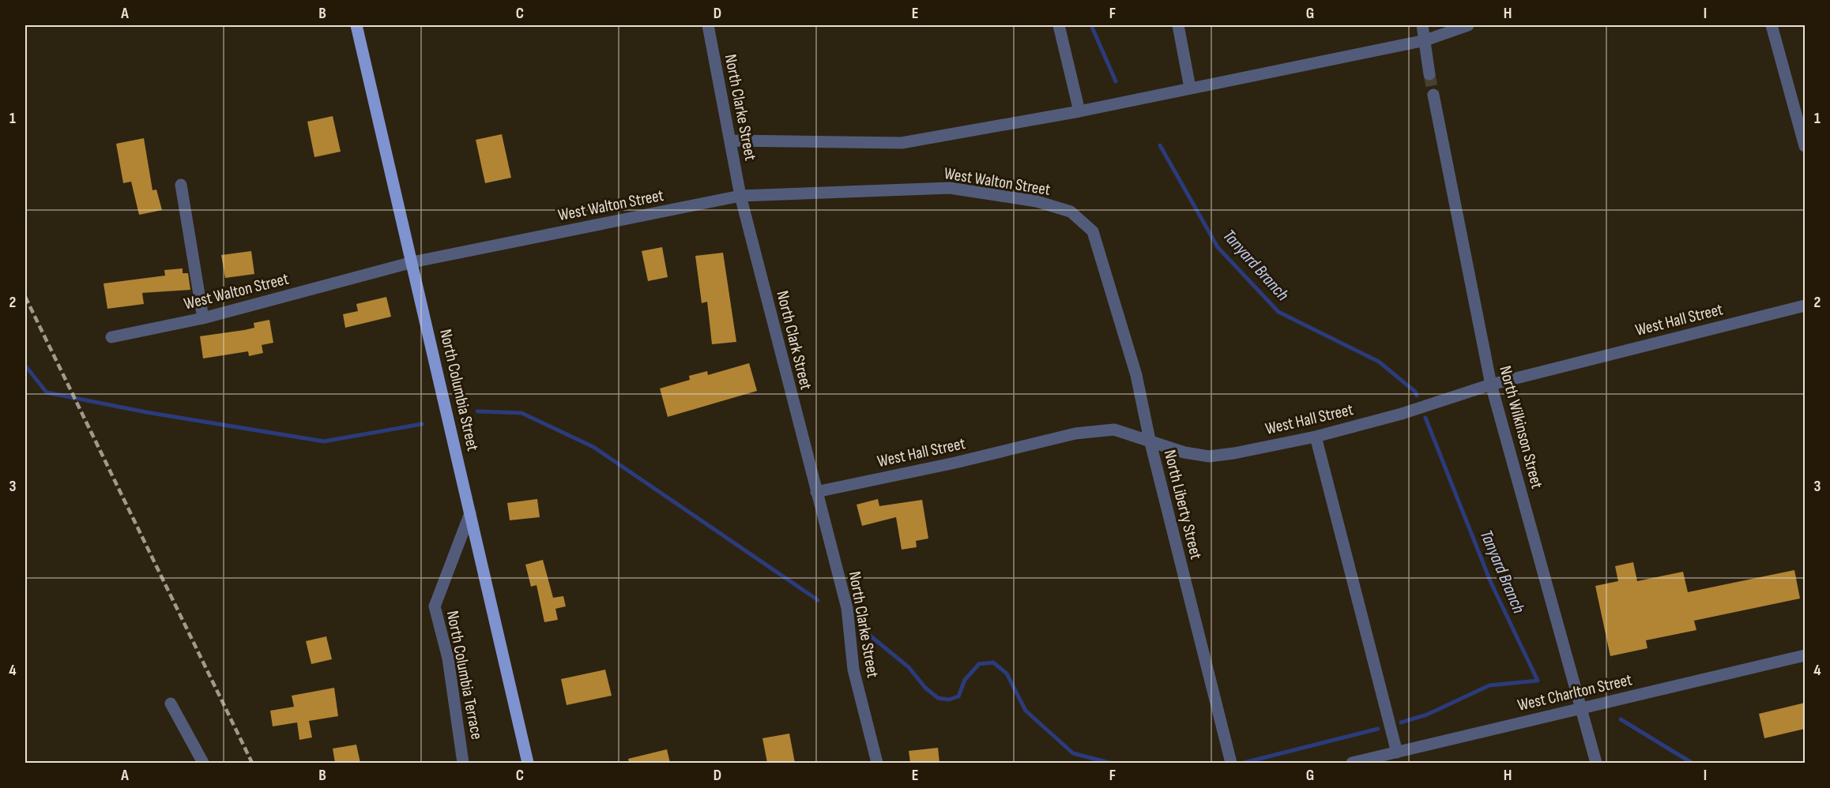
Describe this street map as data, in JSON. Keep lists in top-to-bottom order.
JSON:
{
  "streets": {
    "main road": ["North Columbia Street"],
    "street": [
      "North Clarke Street",
      "West Walton Street",
      "West Hall Street",
      "North Clark Street",
      "North Wilkinson Street",
      "North Liberty Street",
      "North Columbia Terrace",
      "West Charlton Street"
    ]
  },
  "crossings": [
    ["North Clarke Street", "West Walton Street"],
    ["North Clarke Street", "West Hall Street"],
    ["North Clarke Street", "North Clark Street"],
    ["West Walton Street", "North Clark Street"],
    ["West Walton Street", "North Columbia Street"],
    ["West Walton Street", "North Liberty Street"],
    ["West Hall Street", "North Clark Street"],
    ["West Hall Street", "North Wilkinson Street"],
    ["West Hall Street", "North Liberty Street"],
    ["North Columbia Street", "North Columbia Terrace"],
    ["North Wilkinson Street", "West Charlton Street"]
  ],
  "water": ["Tanyard Branch"],
  "grid": {
    "columns": [
      "A",
      "B",
      "C",
      "D",
      "E",
      "F",
      "G",
      "H",
      "I"
    ],
    "rows": [
      "1",
      "2",
      "3",
      "4"
    ]
  }
}
